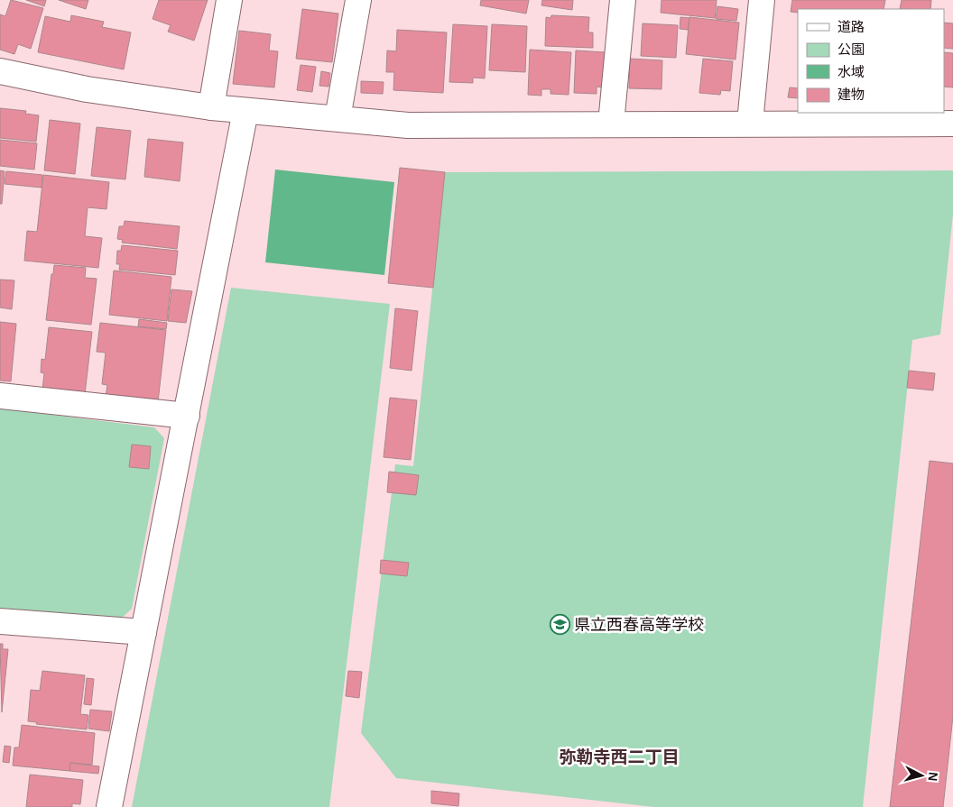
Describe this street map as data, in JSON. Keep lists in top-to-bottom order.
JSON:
{
  "districts": ["弥勒寺西二丁目"],
  "places": {
    "school or university": ["県立西春高等学校"]
  },
  "legend": [
    "道路",
    "公園",
    "水域",
    "建物"
  ],
  "north": "right"
}
